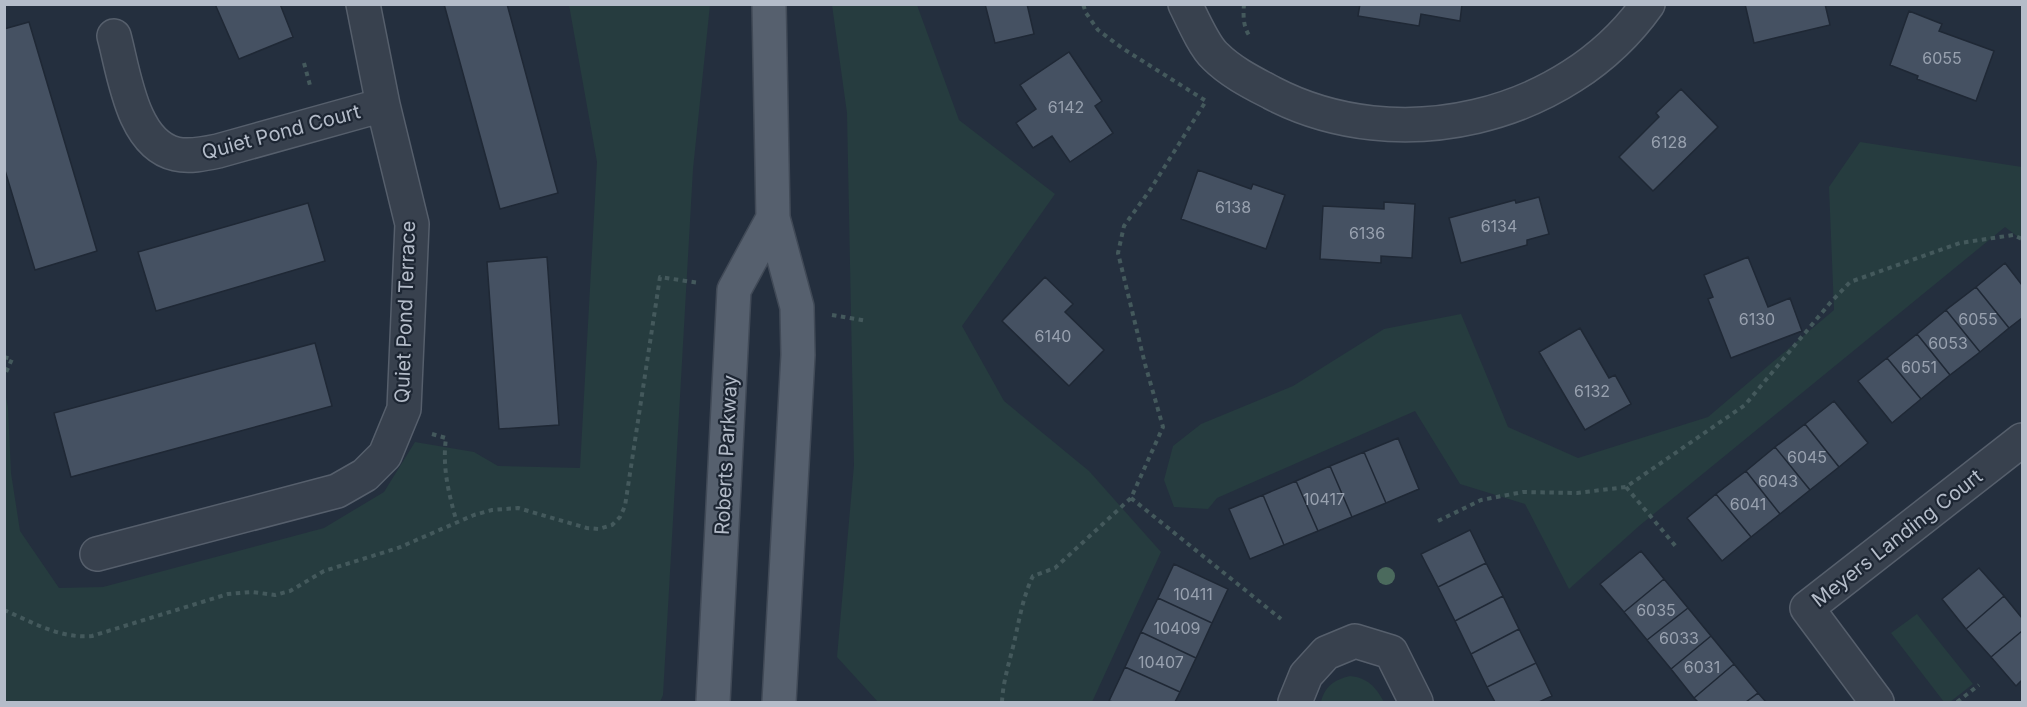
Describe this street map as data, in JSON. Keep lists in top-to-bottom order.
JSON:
{
  "streets": {
    "main road": ["Roberts Parkway"],
    "street": ["Quiet Pond Court", "Quiet Pond Terrace", "Meyers Landing Court"]
  },
  "crossings": [
    ["Quiet Pond Court", "Quiet Pond Terrace"]
  ],
  "house_numbers": [
    "6055",
    "6142",
    "6128",
    "6138",
    "6134",
    "6136",
    "6130",
    "6055",
    "6140",
    "6053",
    "6051",
    "6132",
    "6045",
    "6043",
    "10417",
    "6041",
    "10411",
    "6035",
    "10409",
    "6033",
    "10407",
    "6031"
  ]
}
